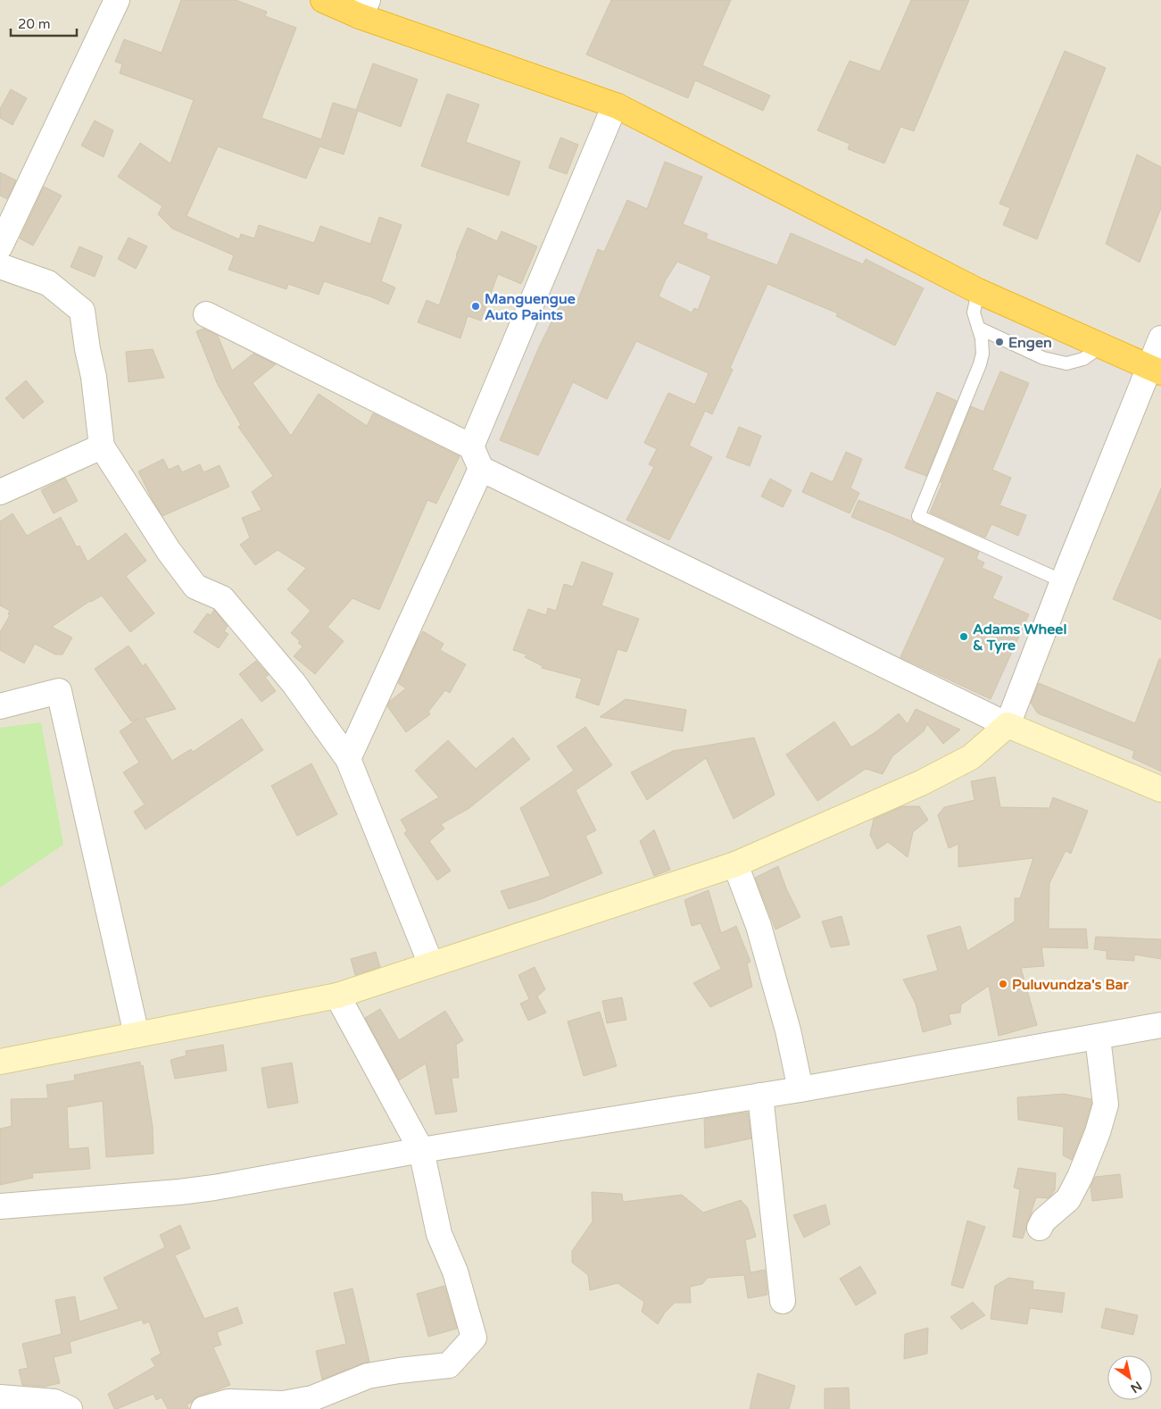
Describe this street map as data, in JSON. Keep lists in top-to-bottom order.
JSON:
{
  "places": [
    "Manguengue Auto Paints",
    "Engen",
    "Adams Wheel & Tyre",
    "Puluvundza's Bar"
  ],
  "scale_bar": "20 m",
  "north": "bottom right"
}
